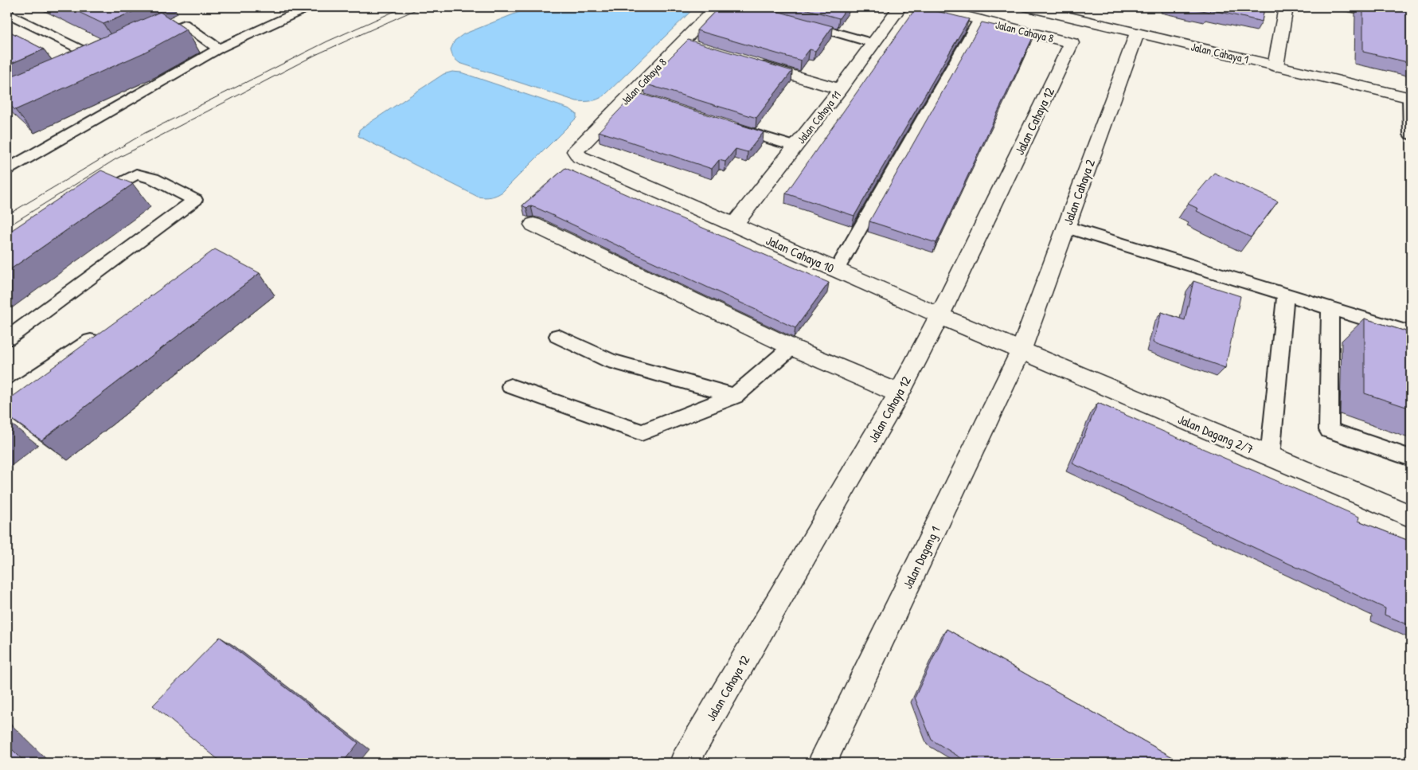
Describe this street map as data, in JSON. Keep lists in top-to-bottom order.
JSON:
{
  "streets": {
    "street": [
      "Jalan Cahaya 8",
      "Jalan Cahaya 1",
      "Jalan Cahaya 11",
      "Jalan Cahaya 12",
      "Jalan Cahaya 2",
      "Jalan Cahaya 10",
      "Jalan Dagang 2/7",
      "Jalan Dagang 1"
    ]
  },
  "crossings": [
    ["Jalan Cahaya 8", "Jalan Cahaya 12"],
    ["Jalan Cahaya 8", "Jalan Cahaya 10"],
    ["Jalan Cahaya 1", "Jalan Cahaya 2"],
    ["Jalan Cahaya 11", "Jalan Cahaya 10"],
    ["Jalan Cahaya 12", "Jalan Cahaya 10"],
    ["Jalan Cahaya 2", "Jalan Cahaya 10"],
    ["Jalan Cahaya 2", "Jalan Dagang 2/7"],
    ["Jalan Cahaya 2", "Jalan Dagang 1"],
    ["Jalan Cahaya 10", "Jalan Dagang 2/7"],
    ["Jalan Cahaya 10", "Jalan Dagang 1"],
    ["Jalan Dagang 2/7", "Jalan Dagang 1"]
  ]
}
